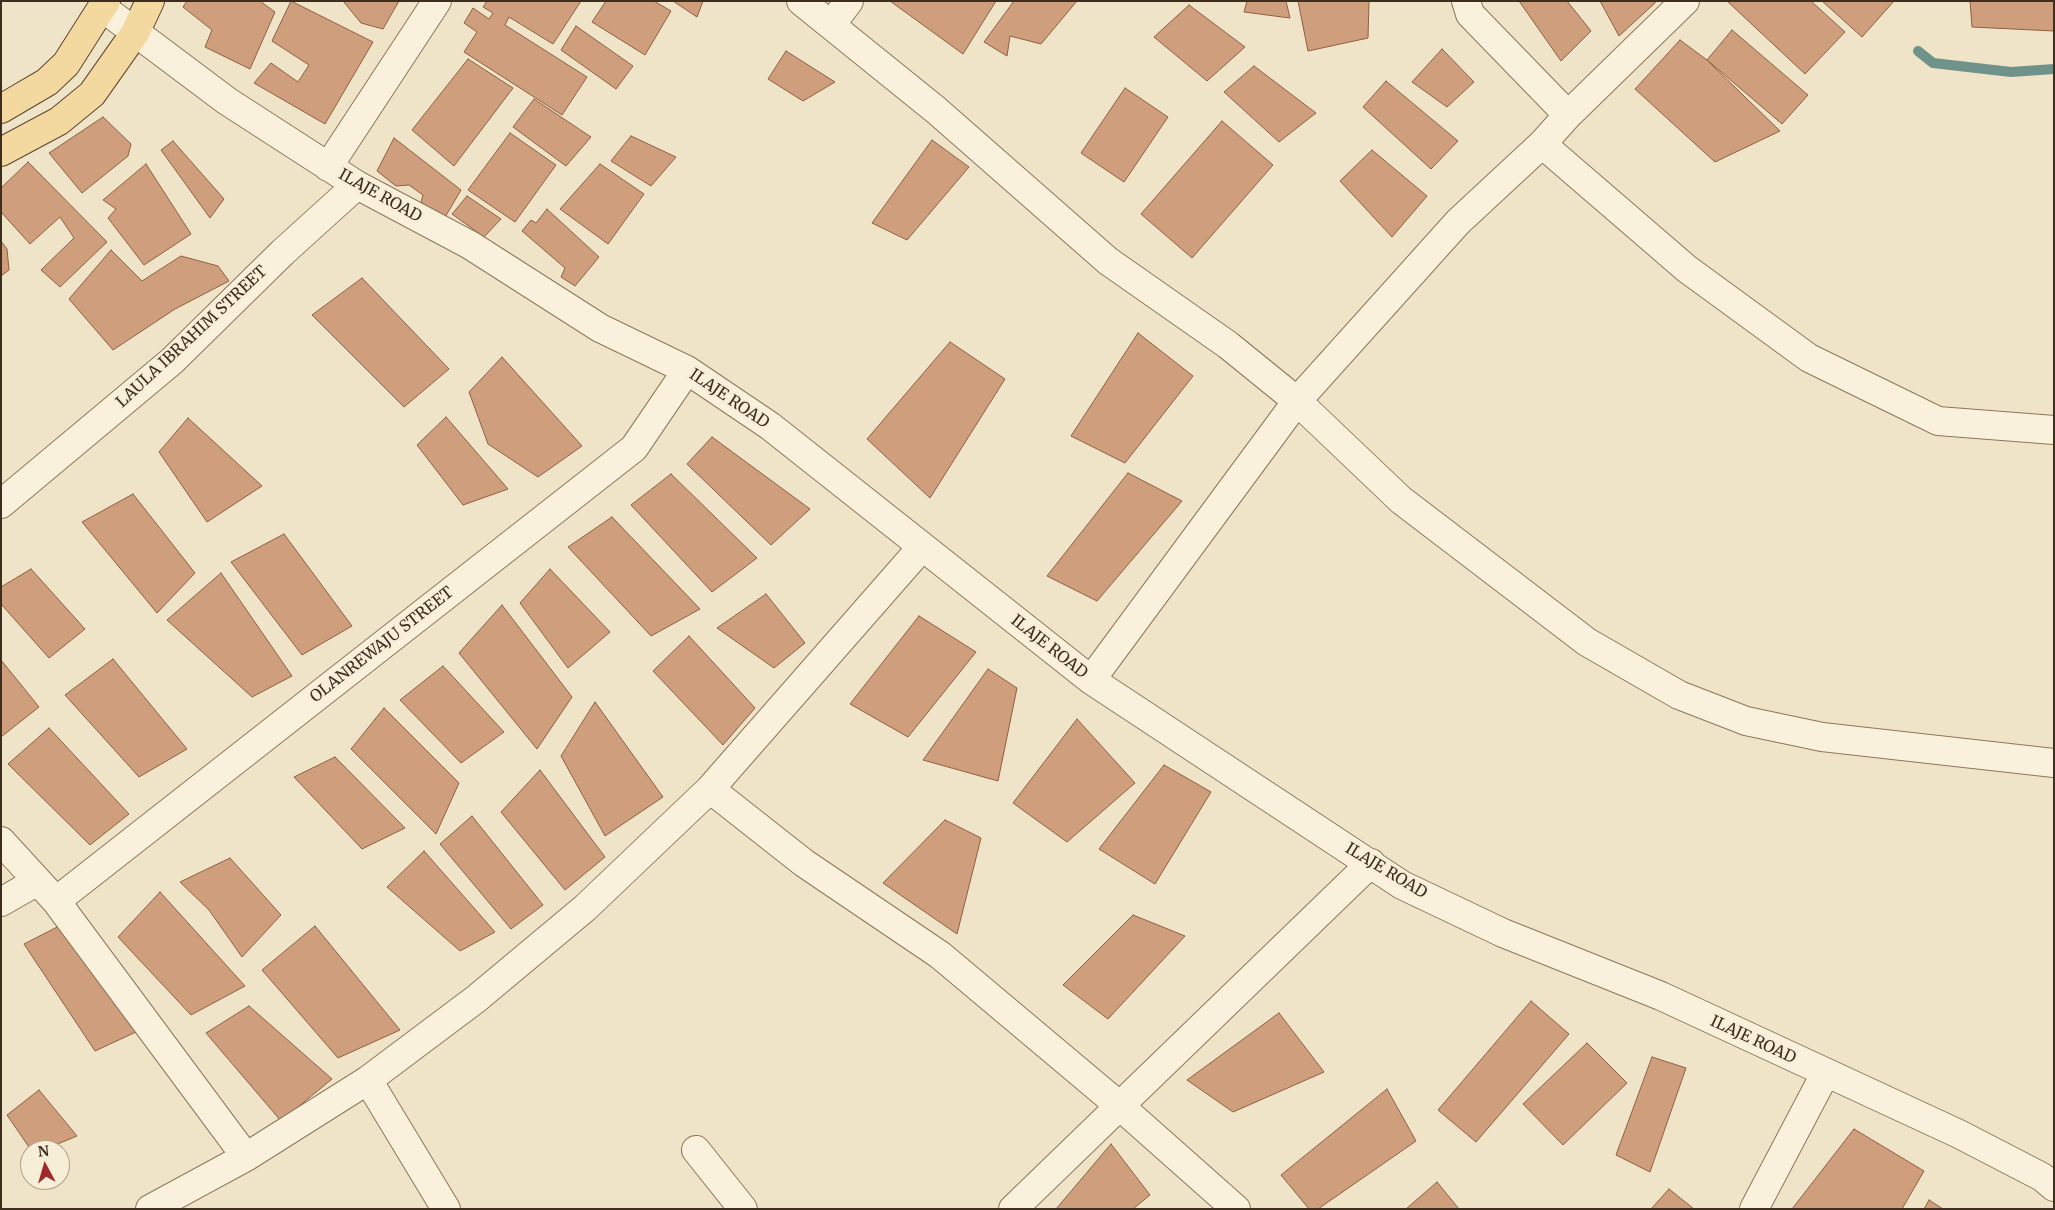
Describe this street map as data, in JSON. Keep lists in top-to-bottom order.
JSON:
{
  "streets": {
    "street": ["ILAJE ROAD", "LAULA IBRAHIM STREET", "OLANREWAJU STREET"]
  },
  "crossings": [
    ["ILAJE ROAD", "LAULA IBRAHIM STREET"],
    ["ILAJE ROAD", "OLANREWAJU STREET"]
  ],
  "north": "top"
}
